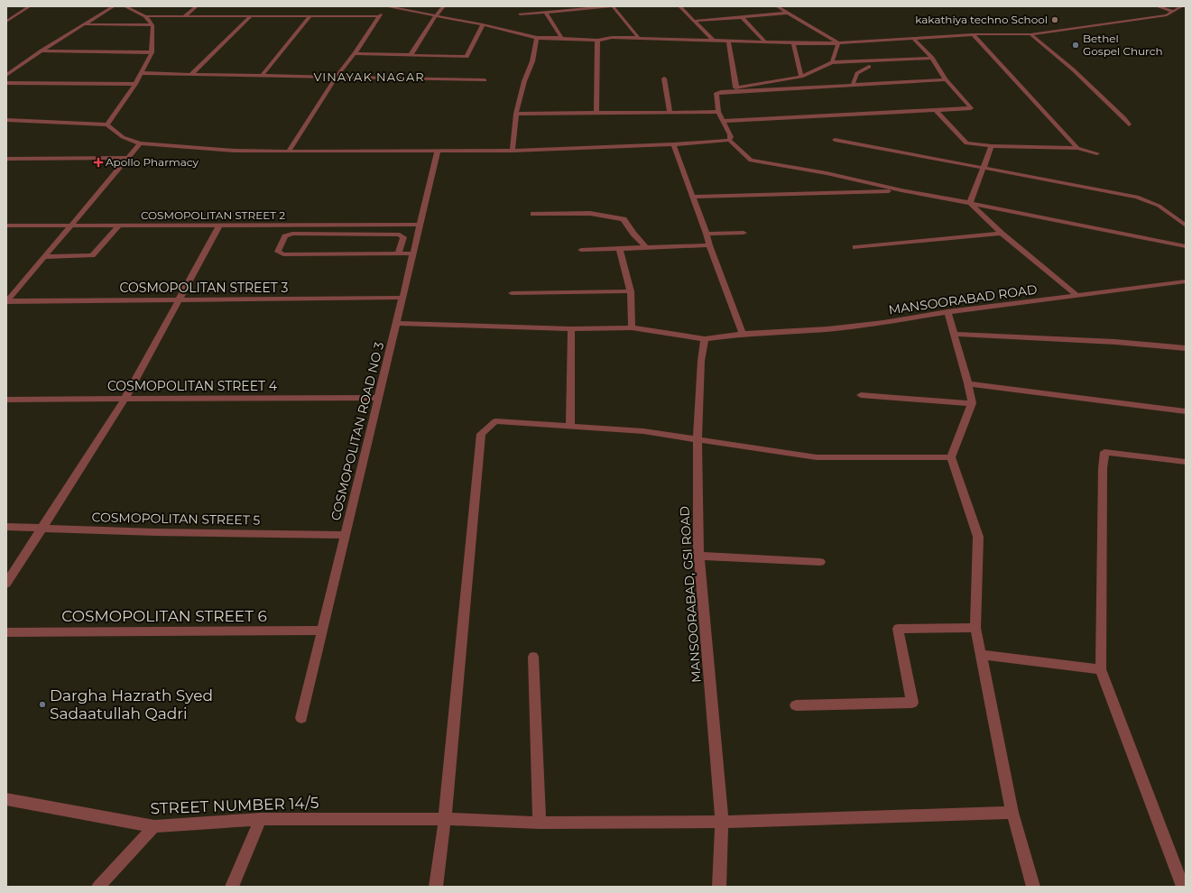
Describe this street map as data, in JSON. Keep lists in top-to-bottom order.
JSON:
{
  "streets": {
    "street": [
      "COSMOPOLITAN STREET 2",
      "COSMOPOLITAN STREET 3",
      "MANSOORABAD ROAD",
      "COSMOPOLITAN STREET 4",
      "COSMOPOLITAN ROAD NO 3",
      "COSMOPOLITAN STREET 5",
      "MANSOORABAD, GSI ROAD",
      "COSMOPOLITAN STREET 6",
      "STREET NUMBER 14/5"
    ]
  },
  "crossings": [
    ["COSMOPOLITAN STREET 2", "COSMOPOLITAN ROAD NO 3"],
    ["COSMOPOLITAN STREET 3", "COSMOPOLITAN ROAD NO 3"],
    ["COSMOPOLITAN STREET 4", "COSMOPOLITAN ROAD NO 3"],
    ["COSMOPOLITAN ROAD NO 3", "COSMOPOLITAN STREET 5"],
    ["COSMOPOLITAN ROAD NO 3", "COSMOPOLITAN STREET 6"],
    ["MANSOORABAD, GSI ROAD", "STREET NUMBER 14/5"]
  ],
  "districts": ["VINAYAK NAGAR"],
  "places": {
    "other": ["kakathiya techno School", "Bethel Gospel Church", "Dargha Hazrath Syed Sadaatullah Qadri"],
    "health": ["Apollo Pharmacy"]
  }
}
